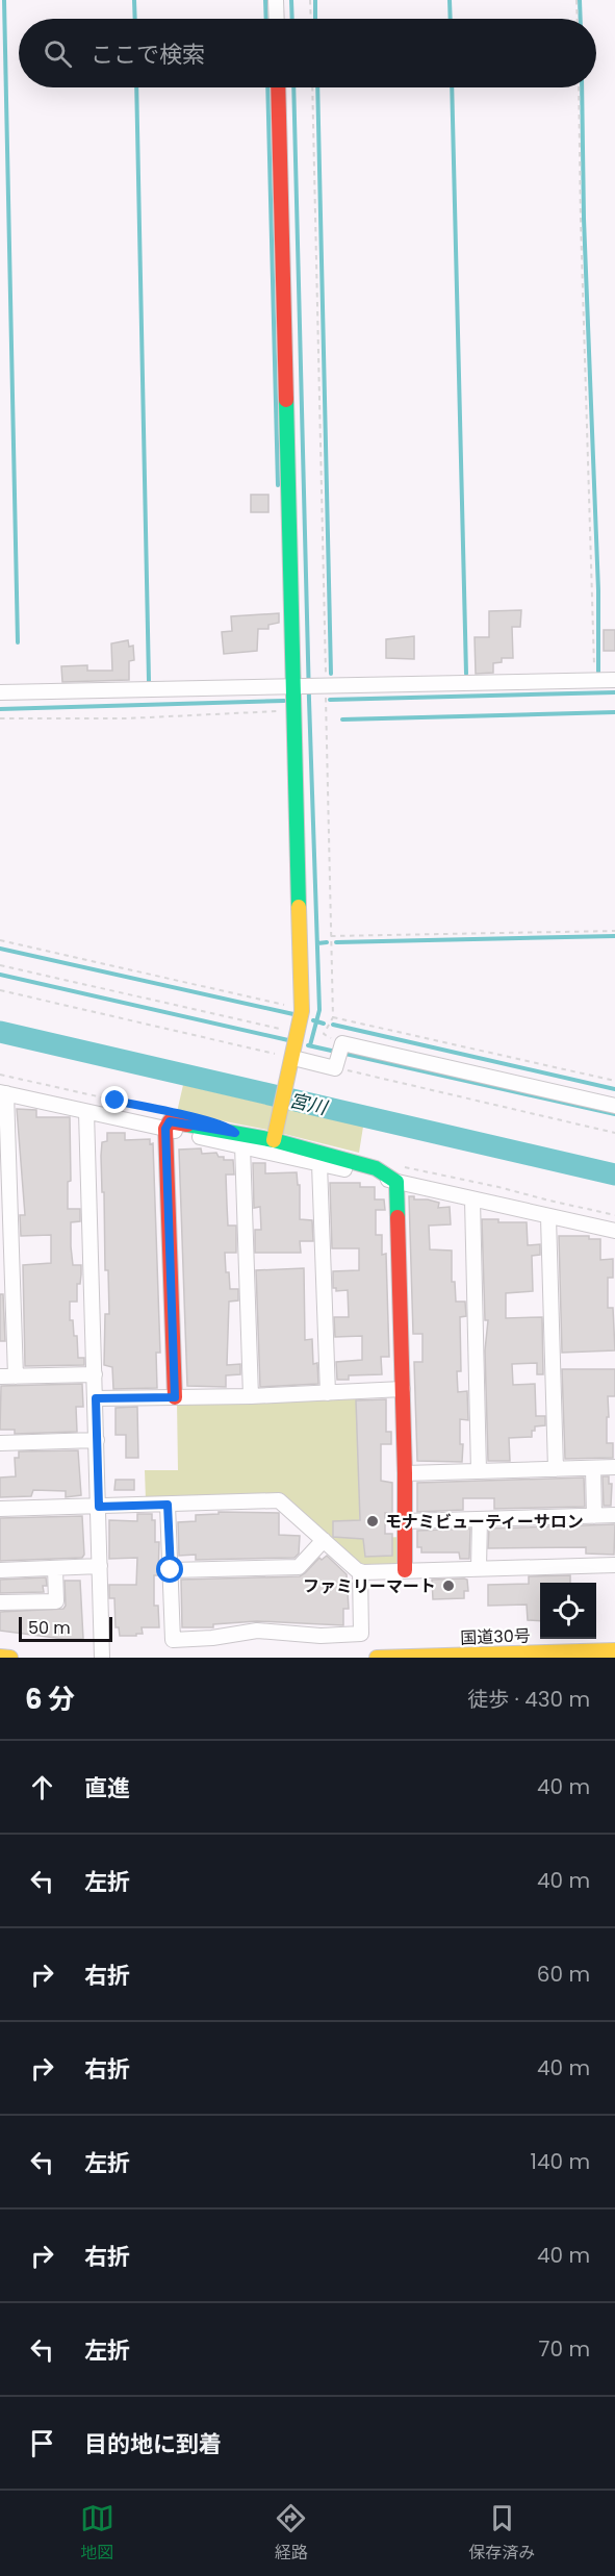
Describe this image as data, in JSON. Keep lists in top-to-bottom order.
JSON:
{
  "streets": {
    "main road": ["国道30号"]
  },
  "water": ["宮川"],
  "places": ["モナミビューティーサロン", "ファミリーマート"],
  "scale_bar": "50 m",
  "page": {
    "search": "ここで検索",
    "scale": "50 m",
    "heading": ["6 分", "徒歩 · 430 m"],
    "list": [
      ["直進", "40 m"],
      ["左折", "40 m"],
      ["右折", "60 m"],
      ["右折", "40 m"],
      ["左折", "140 m"],
      ["右折", "40 m"],
      ["左折", "70 m"],
      "目的地に到着"
    ],
    "nav": ["地図", "経路", "保存済み"]
  }
}
